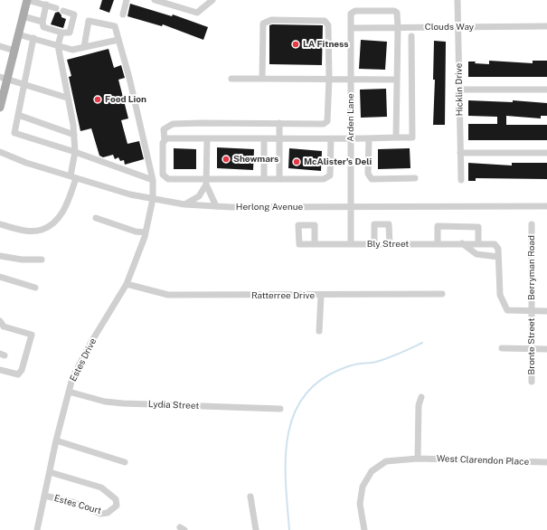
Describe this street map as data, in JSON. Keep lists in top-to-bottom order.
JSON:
{
  "streets": {
    "street": [
      "Clouds Way",
      "Hicklin Drive",
      "Arden Lane",
      "Herlong Avenue",
      "Bly Street",
      "Berryman Road",
      "Ratterree Drive",
      "Bronte Street",
      "Estes Drive",
      "Lydia Street",
      "West Clarendon Place",
      "Estes Court"
    ]
  },
  "crossings": [
    ["Clouds Way", "Hicklin Drive"],
    ["Clouds Way", "Arden Lane"],
    ["Arden Lane", "Herlong Avenue"],
    ["Herlong Avenue", "Estes Drive"],
    ["Bly Street", "Berryman Road"],
    ["Bly Street", "Bronte Street"],
    ["Berryman Road", "Bronte Street"],
    ["Ratterree Drive", "Estes Drive"],
    ["Estes Drive", "Lydia Street"],
    ["Estes Drive", "Estes Court"]
  ],
  "places": [
    "LA Fitness",
    "Food Lion",
    "Showmars",
    "McAlister's Deli"
  ]
}
